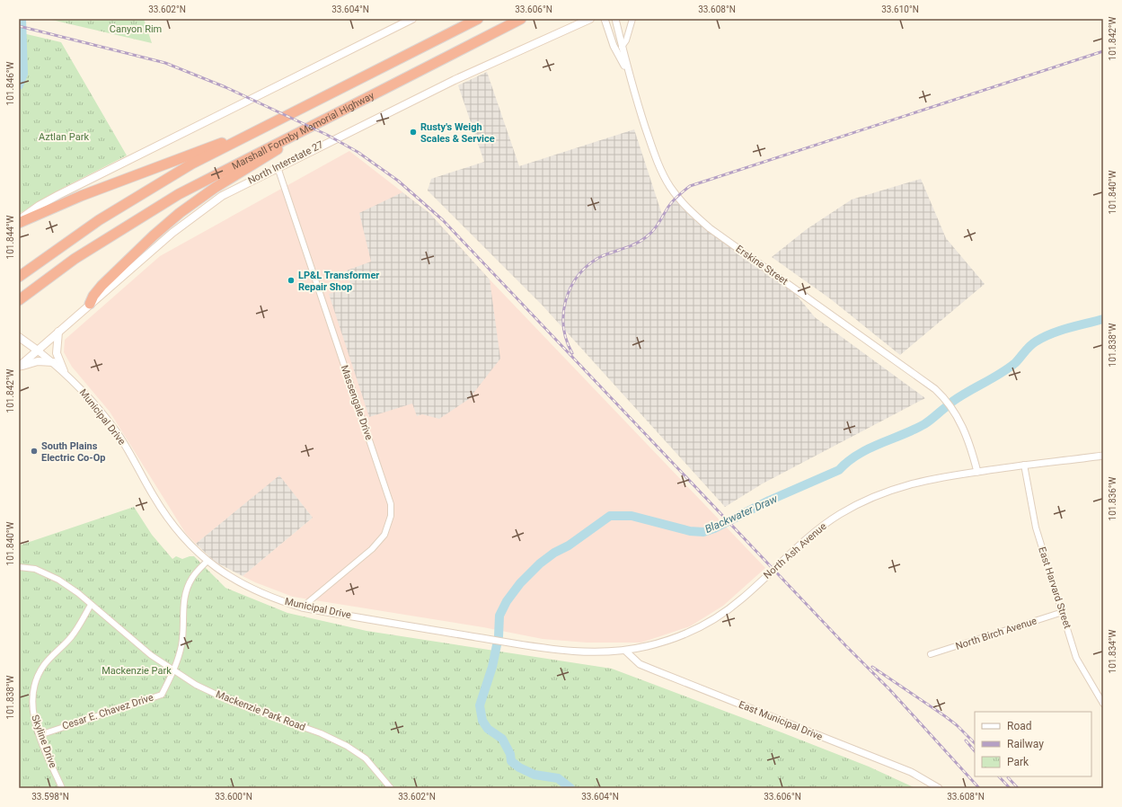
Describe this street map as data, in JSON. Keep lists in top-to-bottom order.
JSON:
{
  "streets": {
    "highway": ["Marshall Formby Memorial Highway"],
    "main road": ["North Interstate 27", "Municipal Drive"],
    "street": [
      "Erskine Street",
      "Massengale Drive",
      "North Ash Avenue",
      "East Harvard Street",
      "North Birch Avenue",
      "Mackenzie Park Road",
      "Cesar E. Chavez Drive",
      "East Municipal Drive",
      "Skyline Drive"
    ]
  },
  "crossings": [
    ["North Interstate 27", "Massengale Drive"],
    ["North Interstate 27", "Municipal Drive"],
    ["Erskine Street", "North Ash Avenue"],
    ["Massengale Drive", "Municipal Drive"],
    ["Municipal Drive", "North Ash Avenue"],
    ["Municipal Drive", "Cesar E. Chavez Drive"],
    ["Municipal Drive", "East Municipal Drive"],
    ["North Ash Avenue", "East Harvard Street"],
    ["North Ash Avenue", "East Municipal Drive"],
    ["East Harvard Street", "North Birch Avenue"],
    ["Mackenzie Park Road", "Cesar E. Chavez Drive"],
    ["Mackenzie Park Road", "Skyline Drive"],
    ["Cesar E. Chavez Drive", "Skyline Drive"]
  ],
  "water": ["Blackwater Draw"],
  "parks": ["Canyon Rim", "Aztlan Park", "Mackenzie Park"],
  "places": ["Rusty's Weigh Scales & Service", "LP&L Transformer Repair Shop", "South Plains Electric Co-Op"],
  "legend": ["Road", "Railway", "Park"],
  "coordinates": [
    "33.602°N",
    "33.604°N",
    "33.606°N",
    "33.608°N",
    "33.610°N",
    "101.842°W",
    "101.846°W",
    "101.840°W",
    "101.844°W",
    "101.838°W",
    "101.836°W",
    "101.834°W",
    "33.598°N",
    "33.600°N"
  ]
}
